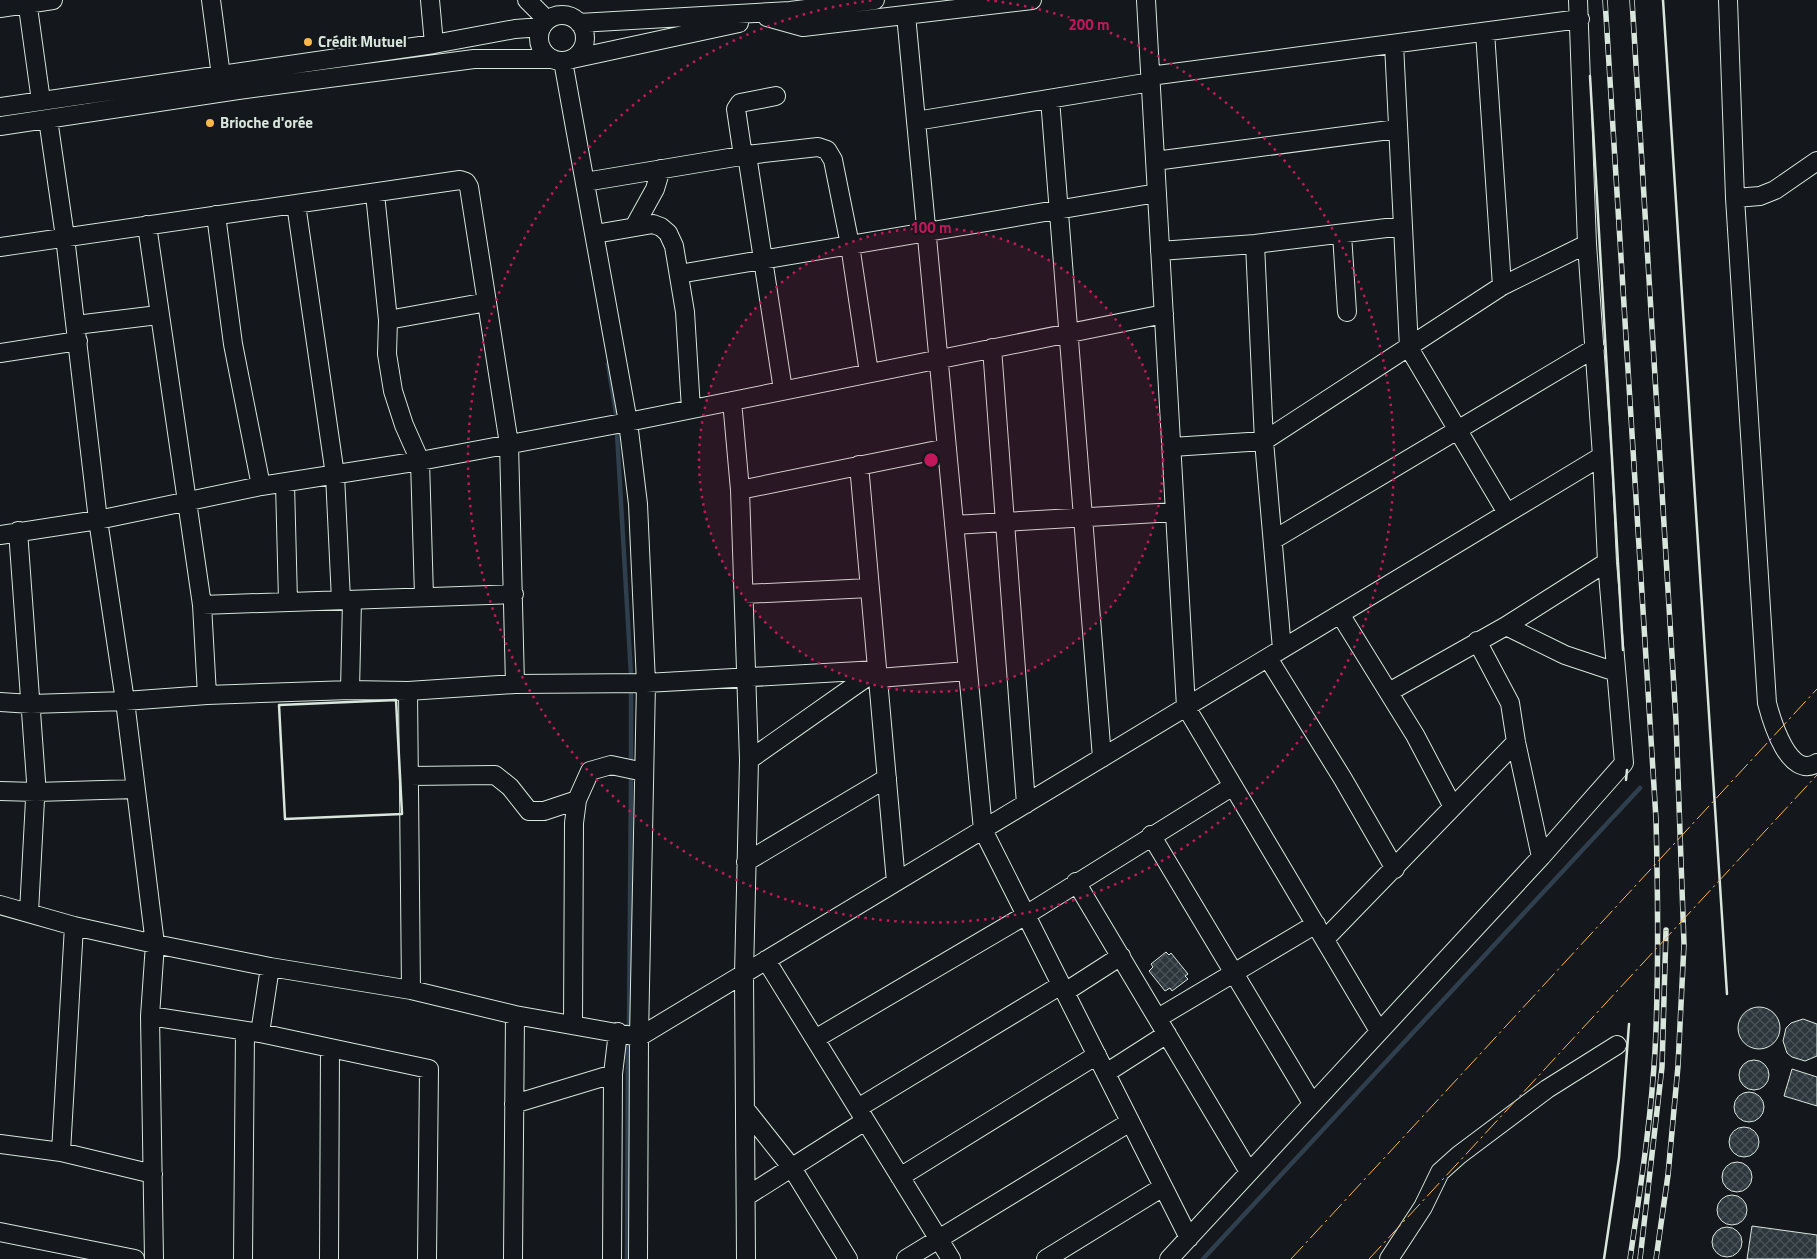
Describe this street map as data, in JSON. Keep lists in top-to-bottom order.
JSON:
{
  "places": ["Crédit Mutuel", "Brioche d'orée"],
  "rings": ["200 m", "100 m"]
}
